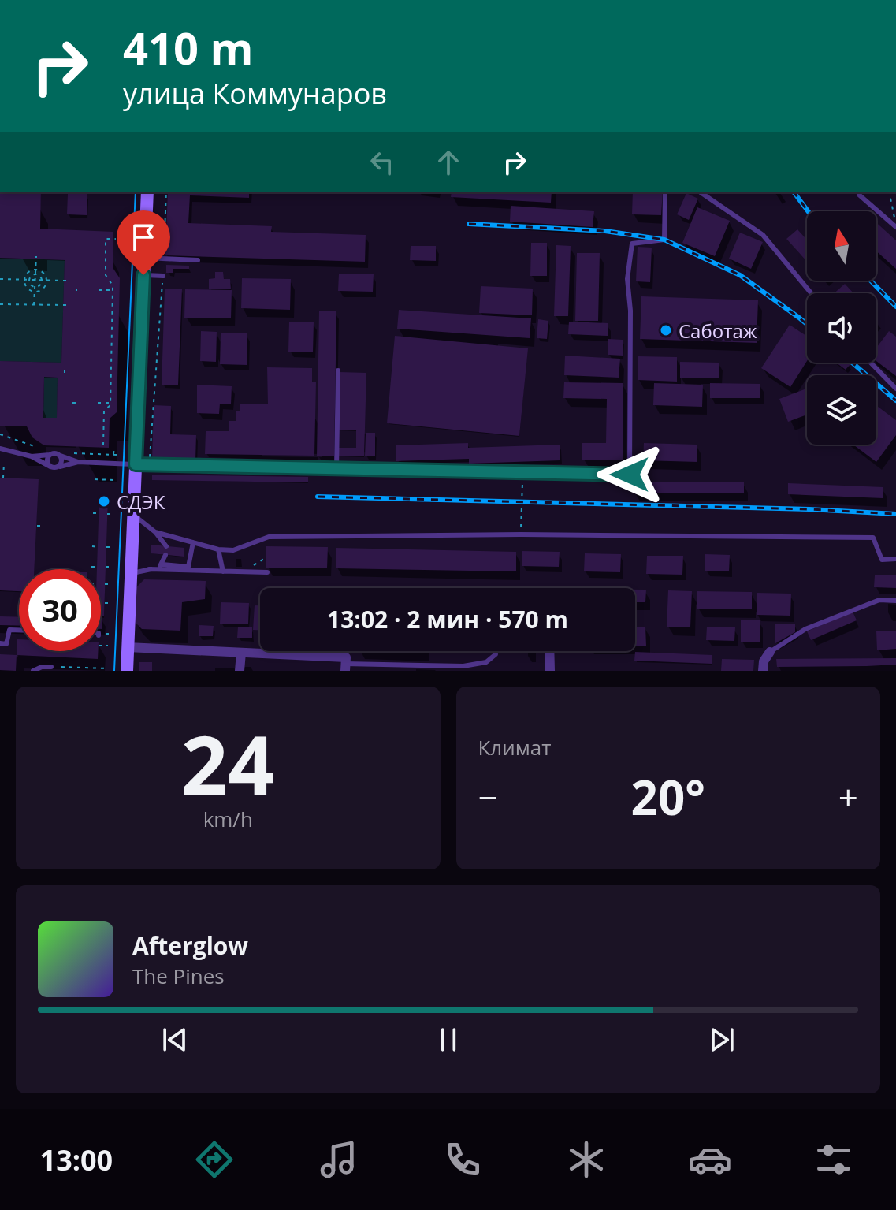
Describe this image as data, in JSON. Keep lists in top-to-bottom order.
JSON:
{
  "places": ["Саботаж", "СДЭК"],
  "north": "top",
  "page": {
    "turn": ["410 m", "улица Коммунаров"],
    "limit": "30",
    "trip": "13:02 · 2 мин · 570 m",
    "tile": [
      ["24", "km/h"],
      "Климат"
    ],
    "heat": ["−", "20°", "+"],
    "song": ["Afterglow", "The Pines"],
    "tabs": "13:00"
  }
}
